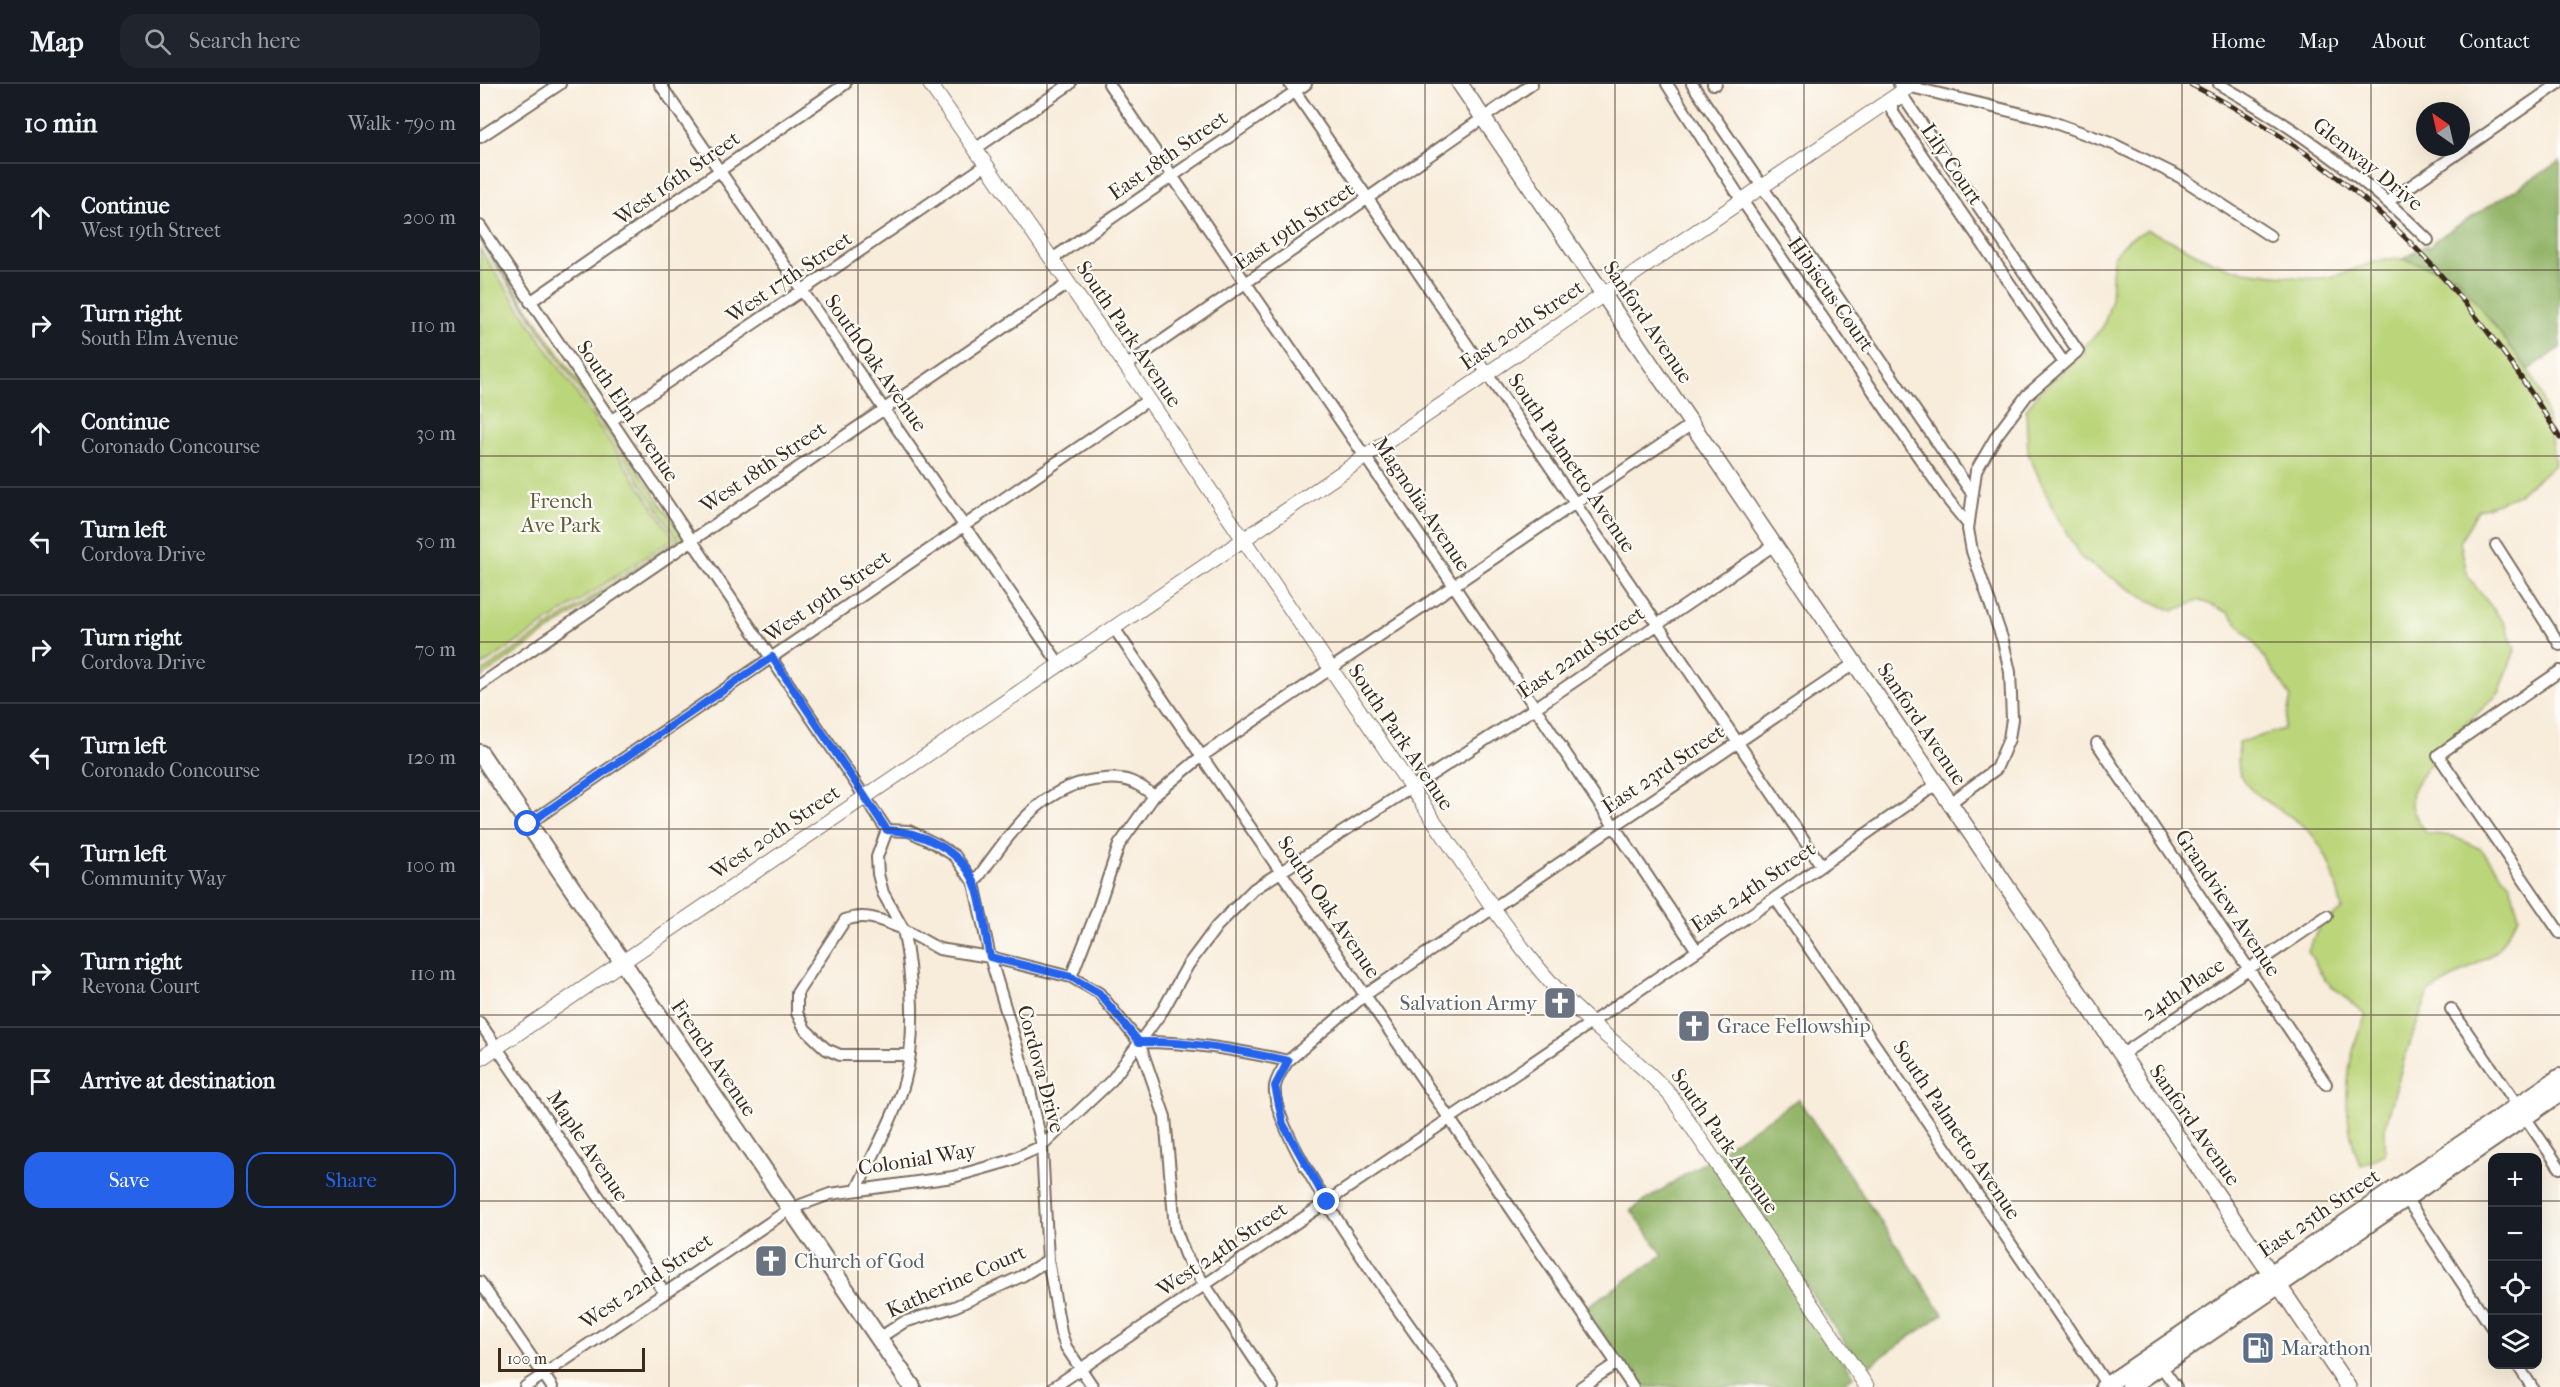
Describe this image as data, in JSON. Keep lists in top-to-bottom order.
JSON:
{
  "streets": {
    "main road": ["Sanford Avenue", "French Avenue", "East 25th Street"],
    "street": [
      "East 18th Street",
      "Lily Court",
      "Glenway Drive",
      "West 16th Street",
      "East 19th Street",
      "West 17th Street",
      "Hibiscus Court",
      "East 20th Street",
      "South Park Avenue",
      "SouthOak Avenue",
      "South Elm Avenue",
      "South Palmetto Avenue",
      "West 18th Street",
      "Magnolia Avenue",
      "West 19th Street",
      "East 22nd Street",
      "East 23rd Street",
      "West 20th Street",
      "East 24th Street",
      "Grandview Avenue",
      "South Oak Avenue",
      "24th Place",
      "Cordova Drive",
      "Maple Avenue",
      "Colonial Way",
      "West 24th Street",
      "West 22nd Street",
      "Katherine Court"
    ]
  },
  "crossings": [
    ["East 18th Street", "South Park Avenue"],
    ["East 18th Street", "South Palmetto Avenue"],
    ["East 18th Street", "Magnolia Avenue"],
    ["Lily Court", "East 20th Street"],
    ["West 16th Street", "SouthOak Avenue"],
    ["West 16th Street", "South Elm Avenue"],
    ["East 19th Street", "Sanford Avenue"],
    ["East 19th Street", "South Park Avenue"],
    ["East 19th Street", "South Palmetto Avenue"],
    ["East 19th Street", "Magnolia Avenue"],
    ["West 17th Street", "South Park Avenue"],
    ["West 17th Street", "SouthOak Avenue"],
    ["West 17th Street", "South Elm Avenue"],
    ["Hibiscus Court", "East 20th Street"],
    ["Sanford Avenue", "East 20th Street"],
    ["Sanford Avenue", "East 22nd Street"],
    ["Sanford Avenue", "East 23rd Street"],
    ["Sanford Avenue", "East 24th Street"],
    ["Sanford Avenue", "24th Place"],
    ["Sanford Avenue", "East 25th Street"],
    ["East 20th Street", "South Park Avenue"],
    ["East 20th Street", "South Palmetto Avenue"],
    ["East 20th Street", "Magnolia Avenue"],
    ["East 20th Street", "West 20th Street"],
    ["South Park Avenue", "West 18th Street"],
    ["South Park Avenue", "West 19th Street"],
    ["South Park Avenue", "East 22nd Street"],
    ["South Park Avenue", "East 23rd Street"],
    ["South Park Avenue", "West 20th Street"],
    ["South Park Avenue", "East 24th Street"],
    ["South Park Avenue", "West 24th Street"],
    ["SouthOak Avenue", "West 18th Street"],
    ["SouthOak Avenue", "West 19th Street"],
    ["SouthOak Avenue", "West 20th Street"],
    ["South Elm Avenue", "West 18th Street"],
    ["South Elm Avenue", "West 19th Street"],
    ["South Elm Avenue", "West 20th Street"],
    ["South Elm Avenue", "Cordova Drive"],
    ["South Palmetto Avenue", "East 22nd Street"],
    ["South Palmetto Avenue", "East 23rd Street"],
    ["South Palmetto Avenue", "East 24th Street"],
    ["South Palmetto Avenue", "East 25th Street"],
    ["Magnolia Avenue", "East 22nd Street"],
    ["Magnolia Avenue", "East 23rd Street"],
    ["Magnolia Avenue", "East 24th Street"],
    ["West 19th Street", "French Avenue"],
    ["East 23rd Street", "South Oak Avenue"],
    ["West 20th Street", "South Oak Avenue"],
    ["West 20th Street", "French Avenue"],
    ["West 20th Street", "Maple Avenue"],
    ["East 24th Street", "West 24th Street"],
    ["Grandview Avenue", "24th Place"],
    ["South Oak Avenue", "Colonial Way"],
    ["South Oak Avenue", "West 24th Street"],
    ["French Avenue", "Colonial Way"],
    ["French Avenue", "West 22nd Street"],
    ["French Avenue", "Katherine Court"],
    ["Cordova Drive", "Colonial Way"],
    ["Cordova Drive", "West 24th Street"],
    ["Cordova Drive", "Katherine Court"],
    ["Maple Avenue", "West 22nd Street"],
    ["Colonial Way", "West 22nd Street"]
  ],
  "parks": ["French Ave Park"],
  "places": {
    "church": ["Salvation Army", "Grace Fellowship", "Church of God"],
    "fuel station": ["Marathon"]
  },
  "scale_bar": "100 m",
  "north": "top left",
  "page": {
    "header": "Map",
    "search": "Search here",
    "nav": [
      "Home",
      "Map",
      "About",
      "Contact"
    ],
    "heading": ["10 min", "Walk · 790 m"],
    "list": [
      ["Continue", "West 19th Street", "200 m"],
      ["Turn right", "South Elm Avenue", "110 m"],
      ["Continue", "Coronado Concourse", "30 m"],
      ["Turn left", "Cordova Drive", "50 m"],
      ["Turn right", "Cordova Drive", "70 m"],
      ["Turn left", "Coronado Concourse", "120 m"],
      ["Turn left", "Community Way", "100 m"],
      ["Turn right", "Revona Court", "110 m"],
      "Arrive at destination"
    ],
    "buttons": ["Save", "Share"],
    "map_buttons": ["+", "−"],
    "scale": "100 m"
  }
}
